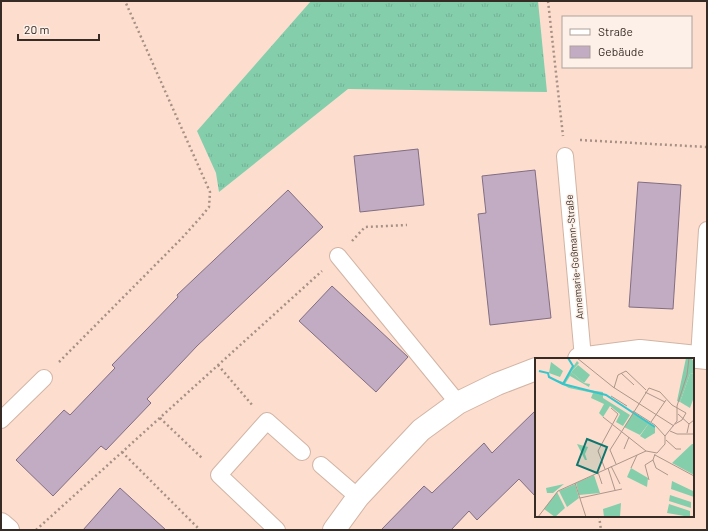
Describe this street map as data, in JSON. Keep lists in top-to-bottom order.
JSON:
{
  "streets": {
    "street": ["Annemarie-Goßmann-Straße"]
  },
  "legend": ["Straße", "Gebäude"],
  "scale_bar": "20 m"
}
